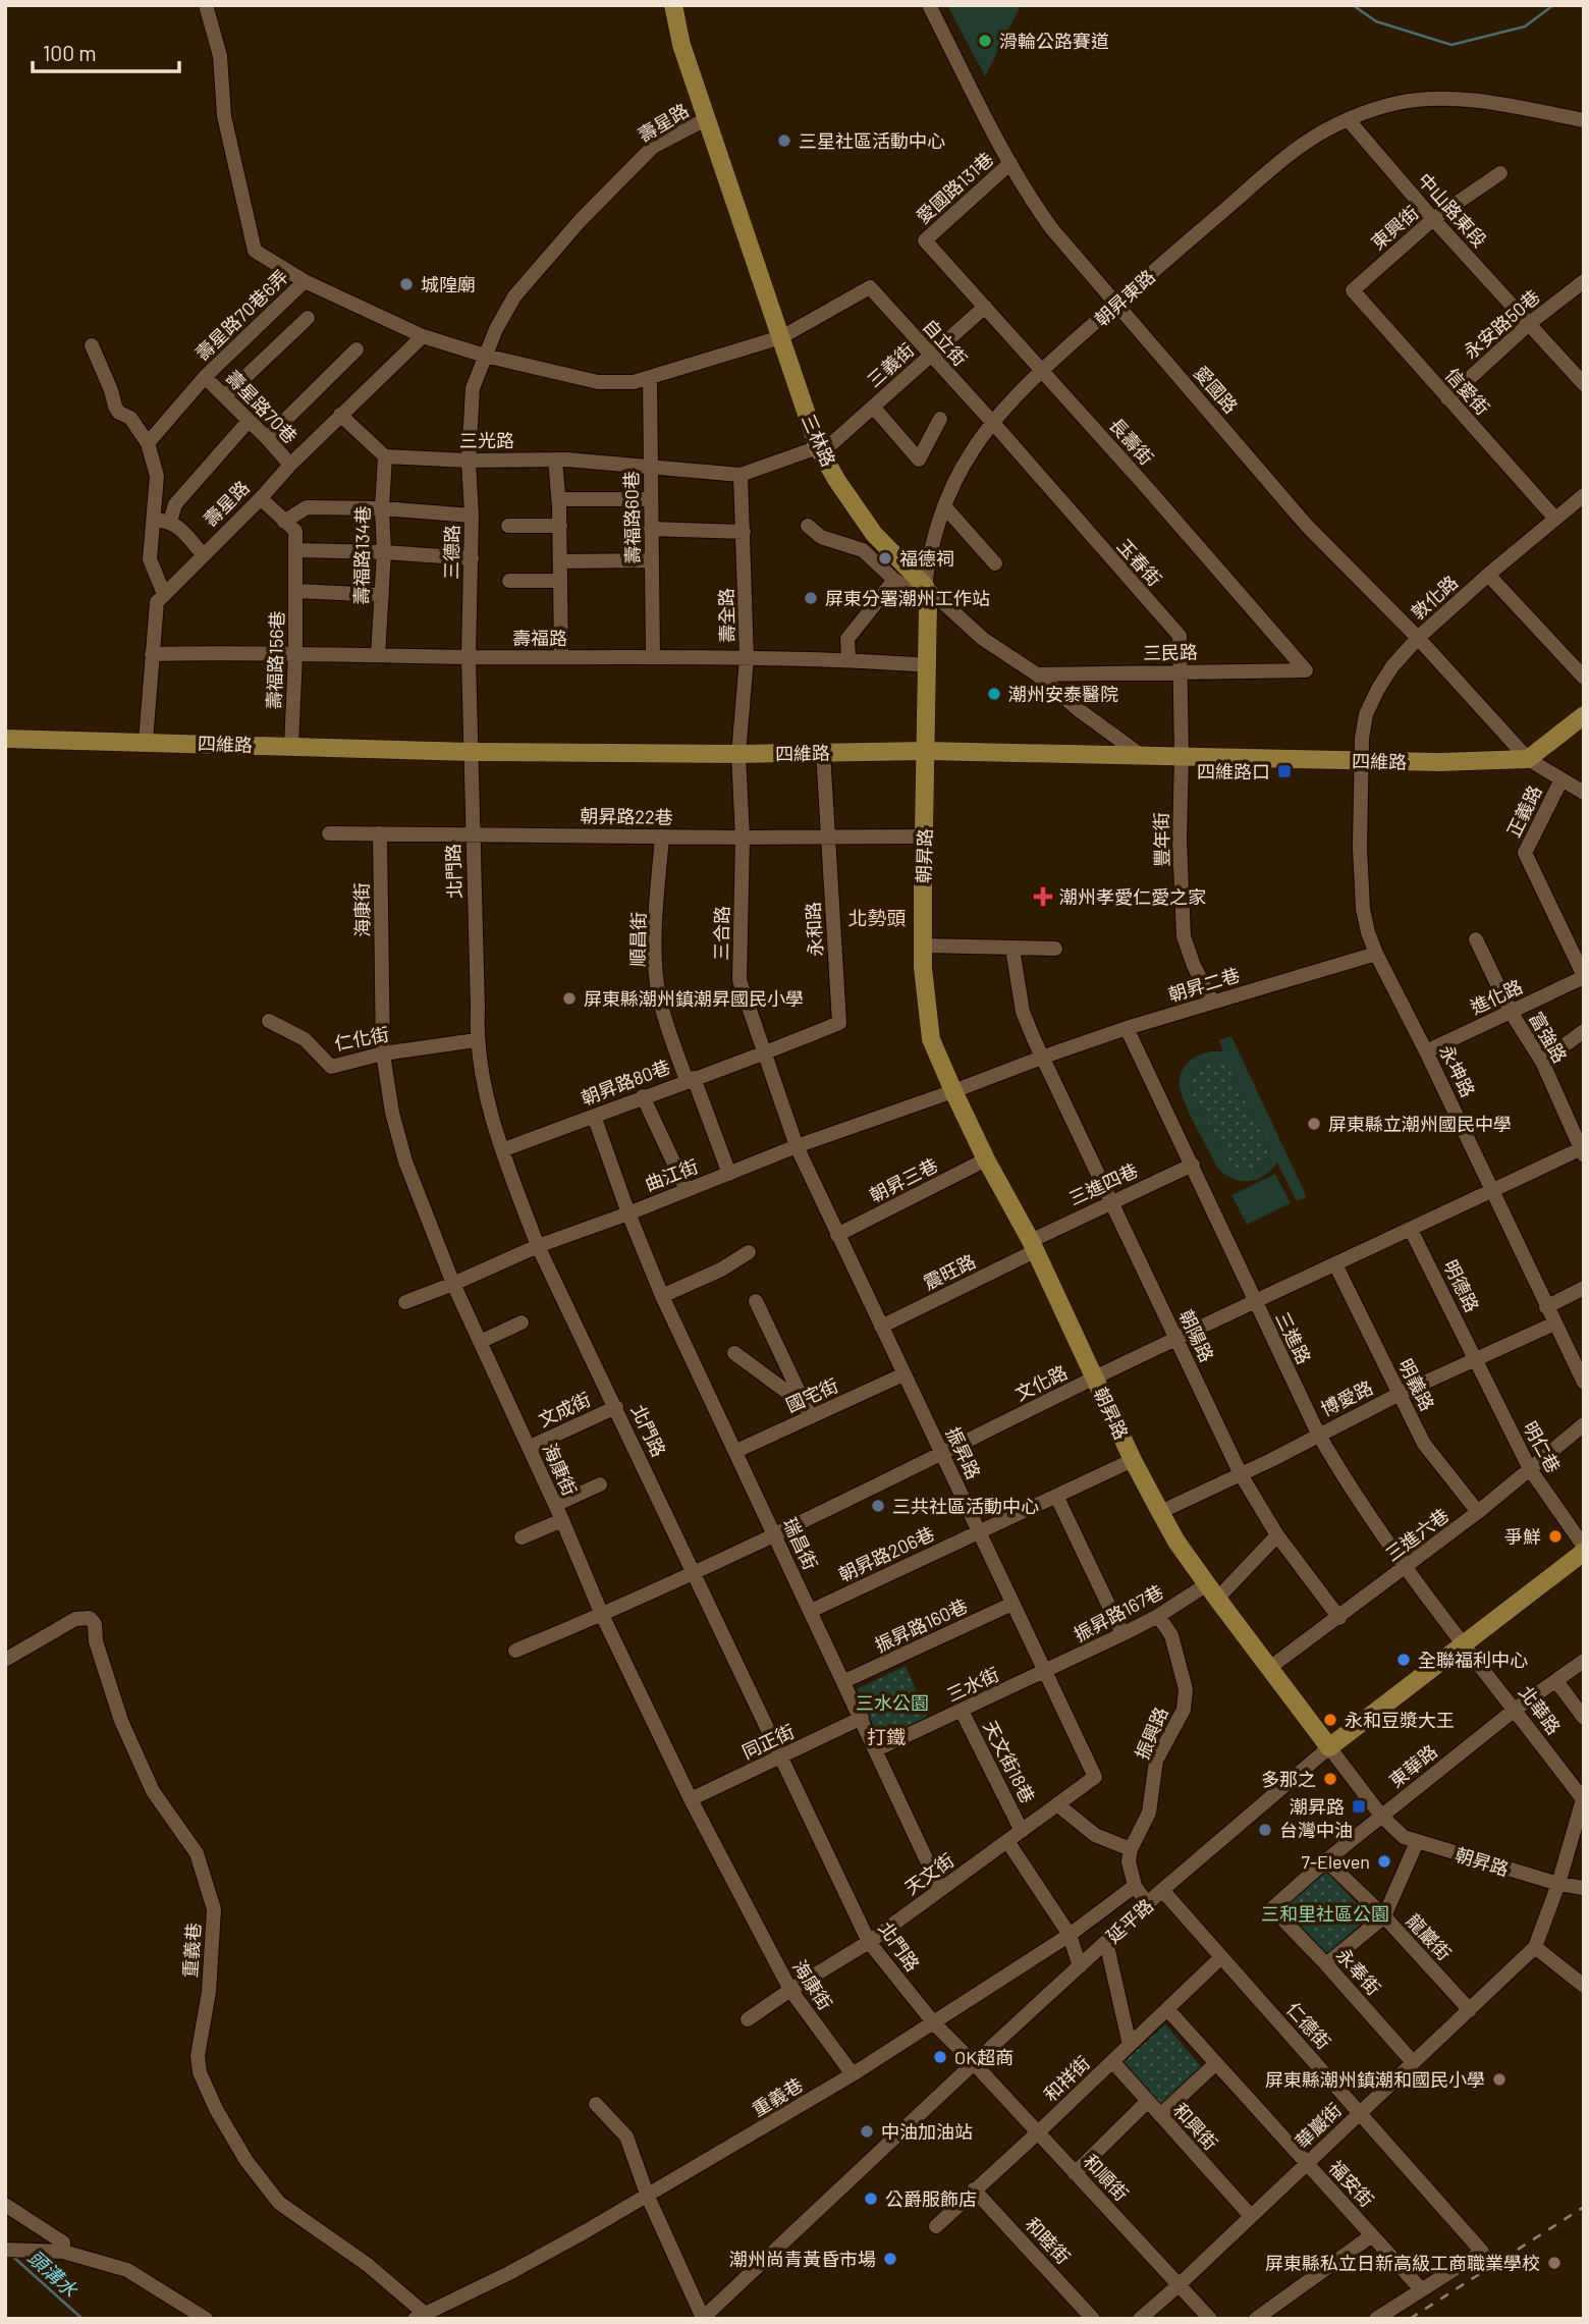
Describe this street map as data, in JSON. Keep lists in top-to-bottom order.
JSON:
{
  "streets": {
    "main road": [
      "朝昇東路",
      "三林路",
      "四維路",
      "朝昇路",
      "延平路"
    ],
    "street": [
      "壽星路",
      "愛國路131巷",
      "中山路東段",
      "東興街",
      "壽星路70巷6弄",
      "永安路50巷",
      "自立街",
      "三義街",
      "愛國路",
      "信愛街",
      "壽星路70巷",
      "三光路",
      "長壽街",
      "壽福路60巷",
      "三德路",
      "壽福路134巷",
      "玉春街",
      "敦化路",
      "壽全路",
      "壽福路",
      "三民路",
      "壽福路156巷",
      "正義路",
      "朝昇路22巷",
      "豐年街",
      "北門路",
      "海康街",
      "永和路",
      "三合路",
      "順昌街",
      "朝昇二巷",
      "進化路",
      "富強路",
      "仁化街",
      "永坤路",
      "朝昇路80巷",
      "曲江街",
      "朝昇三巷",
      "三進四巷",
      "震旺路",
      "明德路",
      "朝陽路",
      "三進路",
      "文化路",
      "明義路",
      "國宅街",
      "博愛路",
      "文成街",
      "明仁巷",
      "振昇路",
      "三進六巷",
      "瑞昌街",
      "朝昇路206巷",
      "振昇路167巷",
      "振昇路160巷",
      "三水街",
      "北華路",
      "振興路",
      "同正街",
      "天文街18巷",
      "東華路",
      "天文街",
      "龍巖街",
      "重義巷",
      "永奉街",
      "仁德街",
      "和祥街",
      "華巖街",
      "和興街",
      "和順街",
      "福安街",
      "和睦街"
    ]
  },
  "crossings": [
    ["壽星路", "壽星路70巷"],
    ["壽星路", "三林路"],
    ["壽星路", "三德路"],
    ["壽星路", "壽福路"],
    ["壽星路", "四維路"],
    ["愛國路131巷", "愛國路"],
    ["愛國路131巷", "長壽街"],
    ["中山路東段", "東興街"],
    ["中山路東段", "朝昇東路"],
    ["中山路東段", "永安路50巷"],
    ["東興街", "信愛街"],
    ["朝昇東路", "自立街"],
    ["朝昇東路", "愛國路"],
    ["朝昇東路", "三林路"],
    ["朝昇東路", "長壽街"],
    ["朝昇東路", "玉春街"],
    ["朝昇東路", "壽福路"],
    ["朝昇東路", "四維路"],
    ["朝昇東路", "朝昇路"],
    ["壽星路70巷6弄", "壽星路70巷"],
    ["永安路50巷", "信愛街"],
    ["自立街", "三義街"],
    ["自立街", "三林路"],
    ["自立街", "玉春街"],
    ["三義街", "三林路"],
    ["三義街", "長壽街"],
    ["愛國路", "敦化路"],
    ["愛國路", "四維路"],
    ["愛國路", "正義路"],
    ["信愛街", "敦化路"],
    ["三光路", "壽福路60巷"],
    ["三光路", "三德路"],
    ["三光路", "壽福路134巷"],
    ["三林路", "三民路"],
    ["三林路", "四維路"],
    ["長壽街", "三民路"],
    ["壽福路60巷", "壽福路"],
    ["三德路", "壽福路"],
    ["三德路", "四維路"],
    ["三德路", "北門路"],
    ["壽福路134巷", "壽福路"],
    ["玉春街", "三民路"],
    ["玉春街", "四維路"],
    ["玉春街", "豐年街"],
    ["敦化路", "四維路"],
    ["敦化路", "永坤路"],
    ["壽全路", "壽福路"],
    ["壽全路", "四維路"],
    ["壽全路", "三合路"],
    ["壽福路", "壽福路156巷"],
    ["壽福路156巷", "四維路"],
    ["四維路", "豐年街"],
    ["四維路", "朝昇路"],
    ["四維路", "北門路"],
    ["四維路", "永和路"],
    ["四維路", "三合路"],
    ["四維路", "永坤路"],
    ["正義路", "進化路"],
    ["朝昇路22巷", "朝昇路"],
    ["朝昇路22巷", "北門路"],
    ["朝昇路22巷", "海康街"],
    ["朝昇路22巷", "永和路"],
    ["朝昇路22巷", "三合路"],
    ["朝昇路22巷", "順昌街"],
    ["豐年街", "朝昇二巷"],
    ["朝昇路", "朝昇二巷"],
    ["朝昇路", "曲江街"],
    ["朝昇路", "朝昇三巷"],
    ["朝昇路", "三進四巷"],
    ["朝昇路", "震旺路"],
    ["朝昇路", "文化路"],
    ["朝昇路", "博愛路"],
    ["朝昇路", "三進六巷"],
    ["朝昇路", "朝昇路206巷"],
    ["朝昇路", "振昇路167巷"],
    ["朝昇路", "北華路"],
    ["朝昇路", "東華路"],
    ["朝昇路", "延平路"],
    ["朝昇路", "華巖街"],
    ["北門路", "仁化街"],
    ["北門路", "朝昇路80巷"],
    ["北門路", "曲江街"],
    ["北門路", "文化路"],
    ["北門路", "文成街"],
    ["北門路", "同正街"],
    ["北門路", "天文街"],
    ["北門路", "延平路"],
    ["北門路", "重義巷"],
    ["北門路", "和順街"],
    ["海康街", "仁化街"],
    ["海康街", "曲江街"],
    ["海康街", "文化路"],
    ["海康街", "文成街"],
    ["海康街", "同正街"],
    ["海康街", "天文街"],
    ["海康街", "重義巷"],
    ["永和路", "三合路"],
    ["永和路", "朝昇路80巷"],
    ["三合路", "朝昇路80巷"],
    ["三合路", "曲江街"],
    ["三合路", "振昇路"],
    ["順昌街", "朝昇路80巷"],
    ["順昌街", "曲江街"],
    ["朝昇二巷", "永坤路"],
    ["朝昇二巷", "曲江街"],
    ["朝昇二巷", "朝陽路"],
    ["朝昇二巷", "三進路"],
    ["進化路", "富強路"],
    ["進化路", "永坤路"],
    ["富強路", "文化路"],
    ["永坤路", "文化路"],
    ["永坤路", "博愛路"],
    ["朝昇路80巷", "瑞昌街"],
    ["曲江街", "振昇路"],
    ["曲江街", "瑞昌街"],
    ["朝昇三巷", "振昇路"],
    ["三進四巷", "震旺路"],
    ["三進四巷", "朝陽路"],
    ["三進四巷", "三進路"],
    ["震旺路", "振昇路"],
    ["明德路", "文化路"],
    ["明德路", "博愛路"],
    ["明德路", "明仁巷"],
    ["朝陽路", "文化路"],
    ["朝陽路", "博愛路"],
    ["朝陽路", "三進六巷"],
    ["朝陽路", "振昇路167巷"],
    ["三進路", "文化路"],
    ["三進路", "博愛路"],
    ["三進路", "三進六巷"],
    ["三進路", "北華路"],
    ["三進路", "延平路"],
    ["文化路", "明義路"],
    ["文化路", "振昇路"],
    ["文化路", "瑞昌街"],
    ["明義路", "博愛路"],
    ["明義路", "三進六巷"],
    ["國宅街", "振昇路"],
    ["國宅街", "瑞昌街"],
    ["博愛路", "明仁巷"],
    ["明仁巷", "三進六巷"],
    ["明仁巷", "延平路"],
    ["振昇路", "朝昇路206巷"],
    ["振昇路", "振昇路167巷"],
    ["振昇路", "振昇路160巷"],
    ["振昇路", "三水街"],
    ["振昇路", "天文街"],
    ["瑞昌街", "朝昇路206巷"],
    ["瑞昌街", "振昇路160巷"],
    ["瑞昌街", "三水街"],
    ["瑞昌街", "同正街"],
    ["瑞昌街", "天文街"],
    ["振昇路167巷", "三水街"],
    ["振昇路167巷", "振興路"],
    ["三水街", "天文街18巷"],
    ["北華路", "東華路"],
    ["北華路", "延平路"],
    ["北華路", "華巖街"],
    ["天文街18巷", "天文街"],
    ["東華路", "龍巖街"],
    ["東華路", "永奉街"],
    ["延平路", "仁德街"],
    ["延平路", "和順街"],
    ["龍巖街", "華巖街"],
    ["永奉街", "華巖街"],
    ["仁德街", "和祥街"],
    ["仁德街", "華巖街"],
    ["仁德街", "福安街"],
    ["和祥街", "和興街"],
    ["和祥街", "和順街"],
    ["和祥街", "福安街"],
    ["和祥街", "和睦街"],
    ["華巖街", "和興街"],
    ["華巖街", "和順街"],
    ["華巖街", "福安街"]
  ],
  "districts": ["北勢頭", "打鐵"],
  "water": ["頭溝水"],
  "parks": ["三水公園", "三和里社區公園"],
  "places": {
    "other": [
      "滑輪公路賽道",
      "三星社區活動中心",
      "城隍廟",
      "福德祠",
      "屏東分署潮州工作站",
      "潮州安泰醫院",
      "屏東縣潮州鎮潮昇國民小學",
      "屏東縣立潮州國民中學",
      "三共社區活動中心",
      "爭鮮",
      "全聯福利中心",
      "永和豆漿大王",
      "多那之",
      "台灣中油",
      "7-Eleven",
      "OK超商",
      "屏東縣潮州鎮潮和國民小學",
      "中油加油站",
      "公爵服飾店",
      "潮州尚青黃昏市場",
      "屏東縣私立日新高級工商職業學校"
    ],
    "transit": ["四維路口", "潮昇路"],
    "health": ["潮州孝愛仁愛之家"]
  },
  "scale_bar": "100 m"
}
